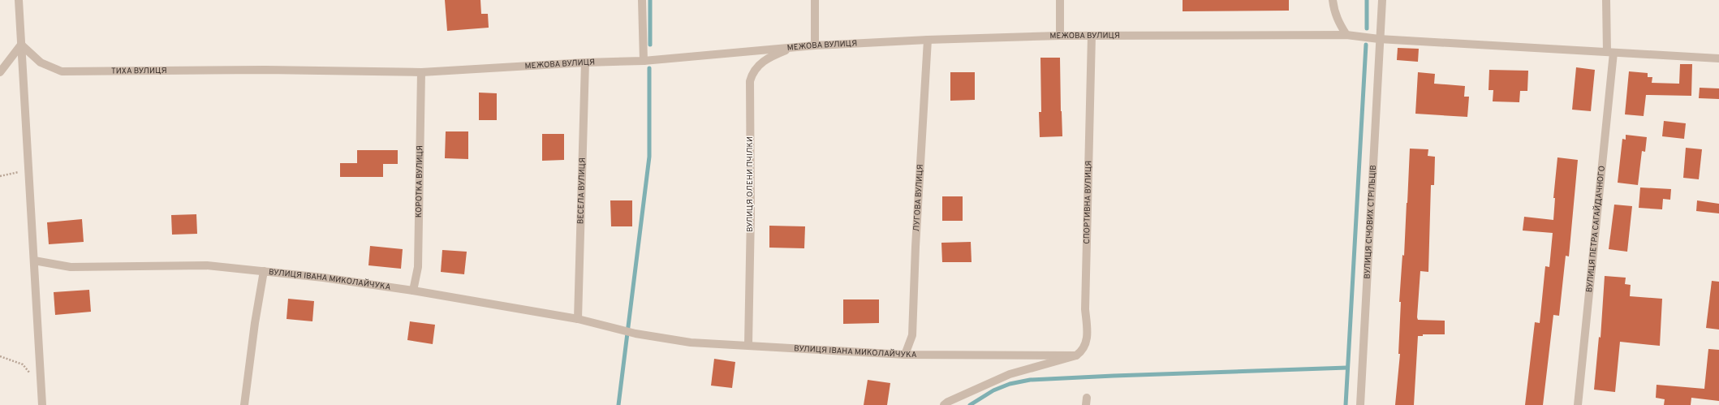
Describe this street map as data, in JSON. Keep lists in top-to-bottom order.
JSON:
{
  "streets": {
    "street": [
      "МЕЖОВА ВУЛИЦЯ",
      "ТИХА ВУЛИЦЯ",
      "КОРОТКА ВУЛИЦЯ",
      "ВУЛИЦЯ ОЛЕНИ ПЧІЛКИ",
      "ВЕСЕЛА ВУЛИЦЯ",
      "ЛУГОВА ВУЛИЦЯ",
      "СПОРТИВНА ВУЛИЦЯ",
      "ВУЛИЦЯ СІЧОВИХ СТРІЛЬЦІВ",
      "ВУЛИЦЯ ПЕТРА САГАЙДАЧНОГО",
      "ВУЛИЦЯ ІВАНА МИКОЛАЙЧУКА"
    ]
  },
  "crossings": [
    ["МЕЖОВА ВУЛИЦЯ", "ТИХА ВУЛИЦЯ"],
    ["МЕЖОВА ВУЛИЦЯ", "КОРОТКА ВУЛИЦЯ"],
    ["МЕЖОВА ВУЛИЦЯ", "ВУЛИЦЯ ОЛЕНИ ПЧІЛКИ"],
    ["МЕЖОВА ВУЛИЦЯ", "ВЕСЕЛА ВУЛИЦЯ"],
    ["МЕЖОВА ВУЛИЦЯ", "ЛУГОВА ВУЛИЦЯ"],
    ["МЕЖОВА ВУЛИЦЯ", "СПОРТИВНА ВУЛИЦЯ"],
    ["МЕЖОВА ВУЛИЦЯ", "ВУЛИЦЯ СІЧОВИХ СТРІЛЬЦІВ"],
    ["МЕЖОВА ВУЛИЦЯ", "ВУЛИЦЯ ПЕТРА САГАЙДАЧНОГО"],
    ["КОРОТКА ВУЛИЦЯ", "ВУЛИЦЯ ІВАНА МИКОЛАЙЧУКА"],
    ["ВУЛИЦЯ ОЛЕНИ ПЧІЛКИ", "ВУЛИЦЯ ІВАНА МИКОЛАЙЧУКА"],
    ["ВЕСЕЛА ВУЛИЦЯ", "ВУЛИЦЯ ІВАНА МИКОЛАЙЧУКА"],
    ["ЛУГОВА ВУЛИЦЯ", "ВУЛИЦЯ ІВАНА МИКОЛАЙЧУКА"],
    ["СПОРТИВНА ВУЛИЦЯ", "ВУЛИЦЯ ІВАНА МИКОЛАЙЧУКА"]
  ]
}
